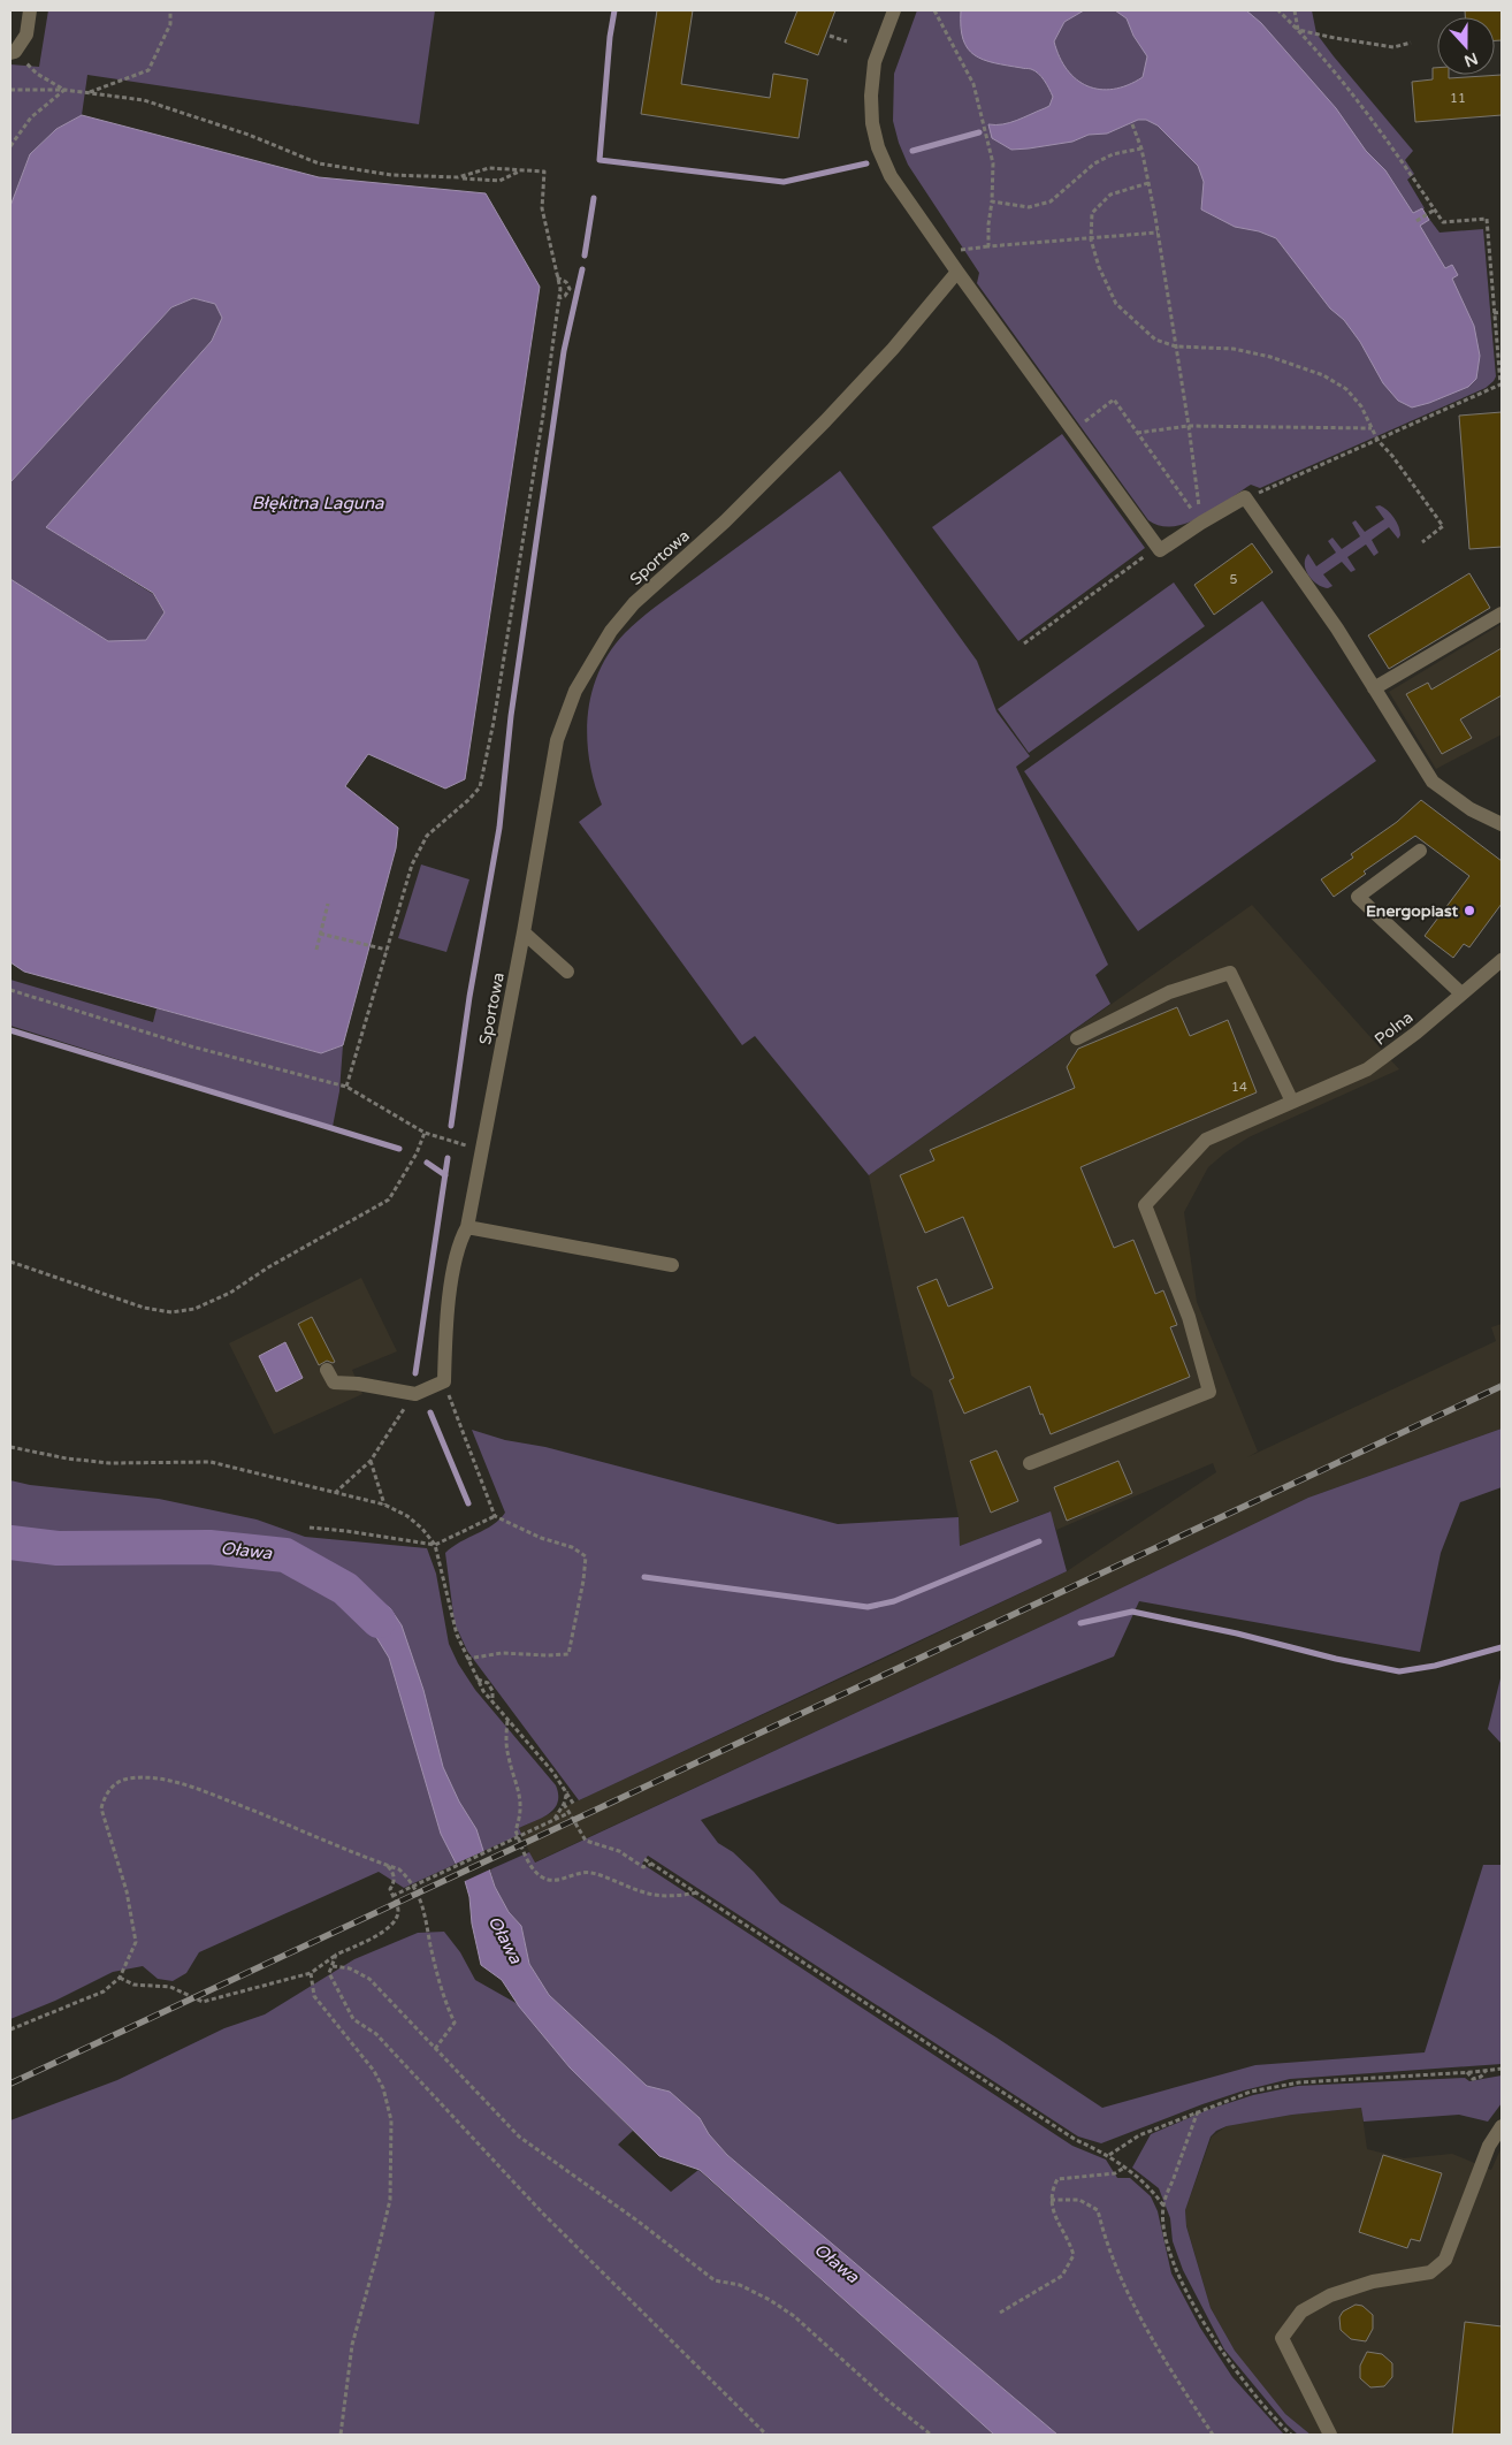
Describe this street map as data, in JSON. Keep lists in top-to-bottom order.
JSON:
{
  "streets": {
    "street": ["Sportowa", "Polna"]
  },
  "water": ["Błękitna Laguna", "Oława"],
  "places": ["Energopiast"],
  "house_numbers": ["11", "5", "14"],
  "north": "bottom"
}
